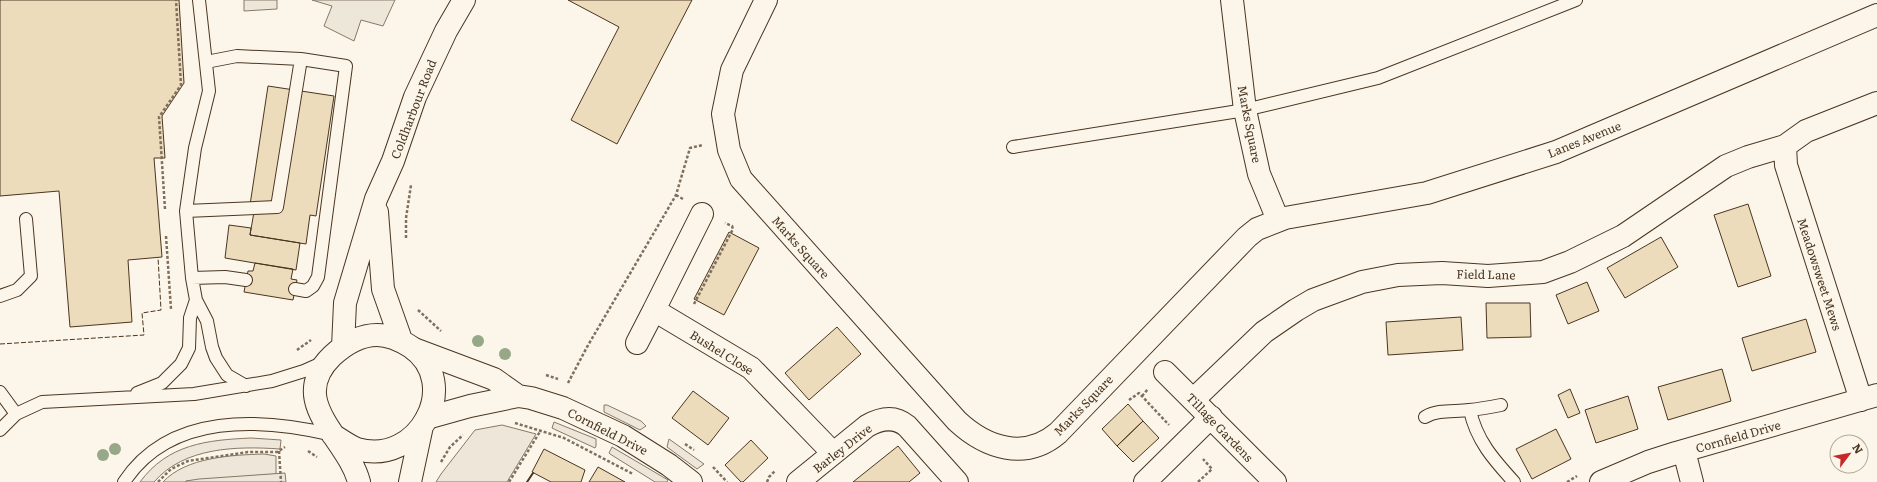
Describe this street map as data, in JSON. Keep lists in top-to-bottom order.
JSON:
{
  "streets": {
    "street": [
      "Coldharbour Road",
      "Marks Square",
      "Lanes Avenue",
      "Field Lane",
      "Meadowsweet Mews",
      "Bushel Close",
      "Tillage Gardens",
      "Cornfield Drive",
      "Barley Drive"
    ]
  },
  "crossings": [
    ["Coldharbour Road", "Cornfield Drive"],
    ["Marks Square", "Lanes Avenue"],
    ["Field Lane", "Meadowsweet Mews"],
    ["Field Lane", "Tillage Gardens"],
    ["Meadowsweet Mews", "Cornfield Drive"],
    ["Bushel Close", "Barley Drive"]
  ],
  "north": "top right"
}
